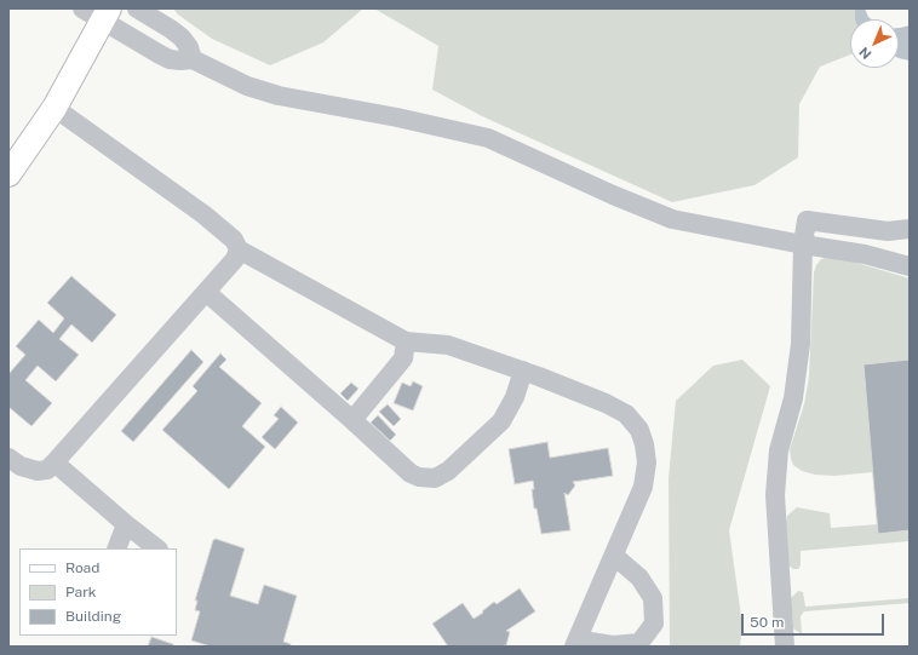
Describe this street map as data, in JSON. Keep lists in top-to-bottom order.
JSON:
{
  "legend": ["Road", "Park", "Building"],
  "scale_bar": "50 m",
  "north": "bottom left"
}
